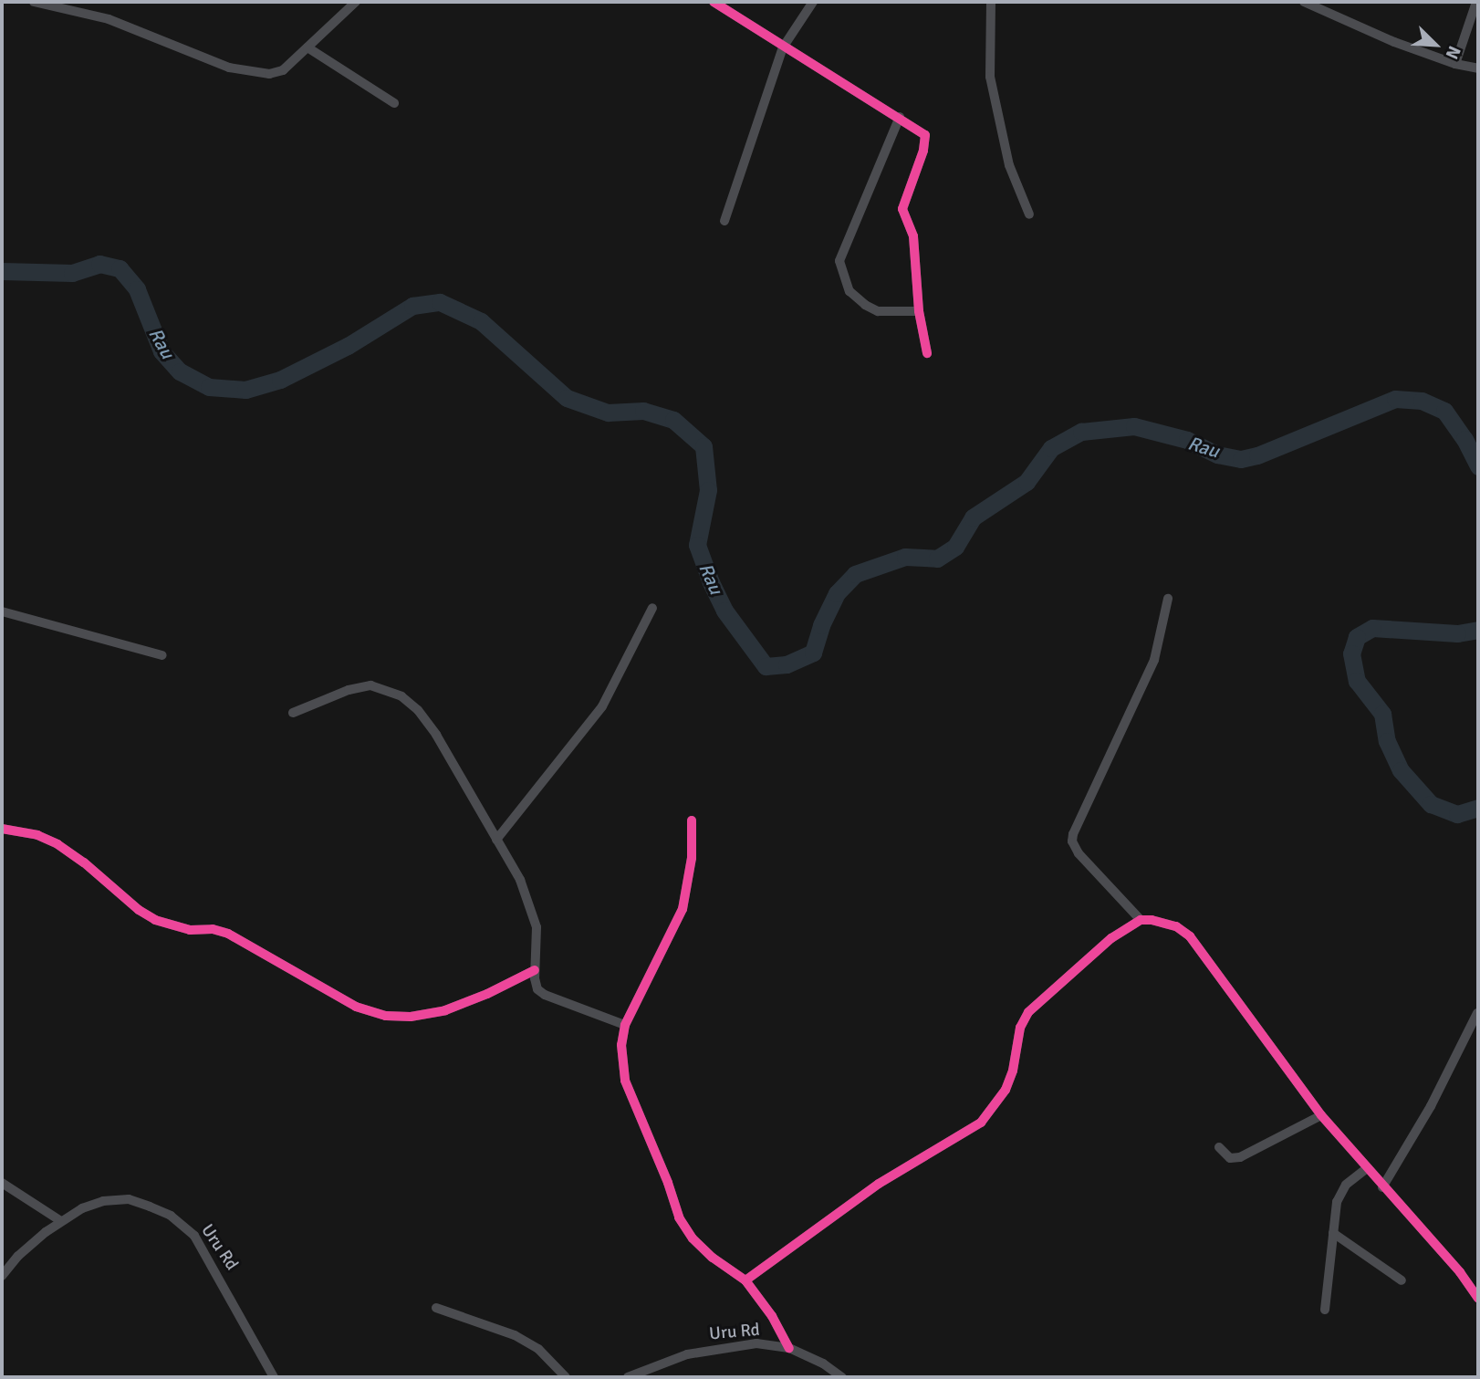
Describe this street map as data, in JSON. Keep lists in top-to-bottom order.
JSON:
{
  "streets": {
    "street": ["Uru Rd"]
  },
  "water": ["Rau"],
  "north": "bottom right"
}
